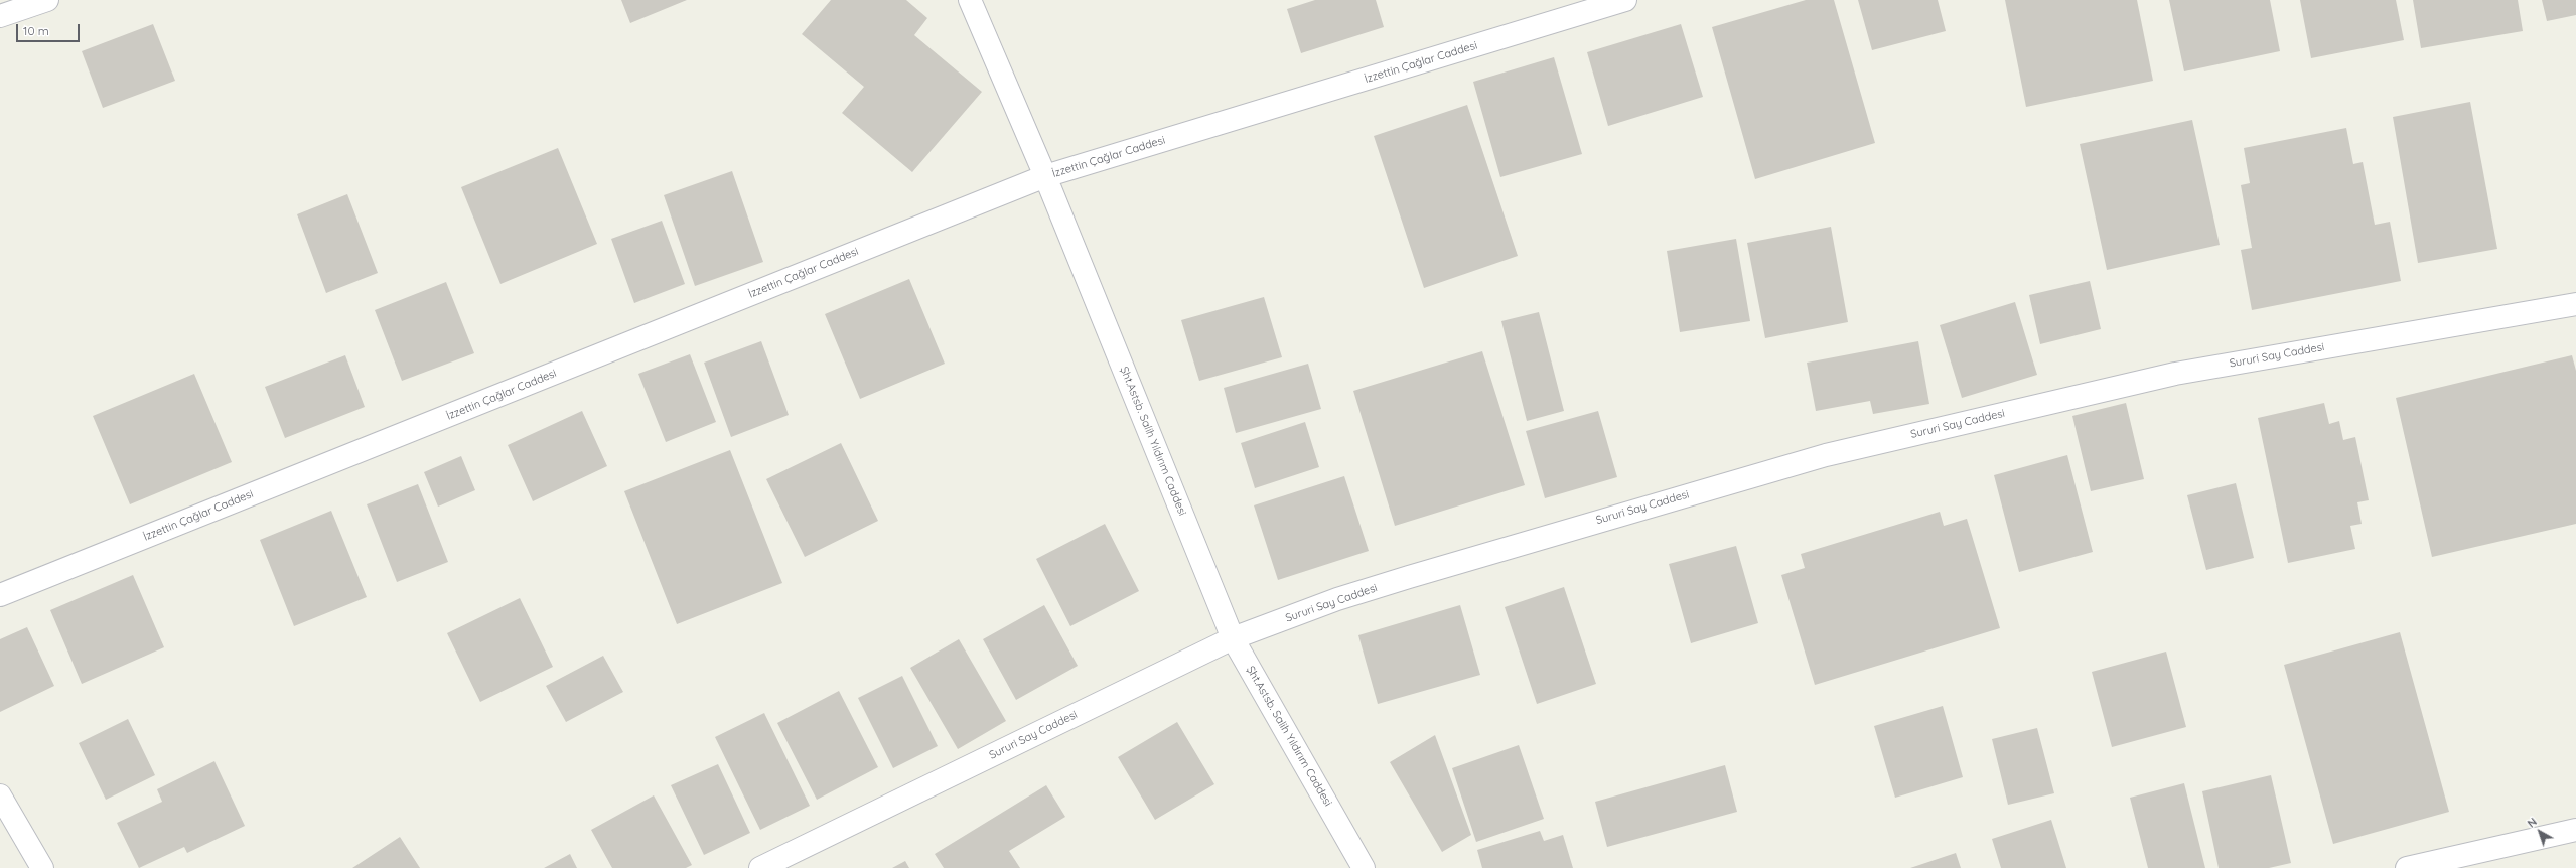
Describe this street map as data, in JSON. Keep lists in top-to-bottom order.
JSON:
{
  "streets": {
    "street": ["İzzettin Çağlar Caddesi", "Sururi Say Caddesi", "Şht.Astsb. Salih Yıldırım Caddesi"]
  },
  "crossings": [
    ["İzzettin Çağlar Caddesi", "Şht.Astsb. Salih Yıldırım Caddesi"],
    ["Sururi Say Caddesi", "Şht.Astsb. Salih Yıldırım Caddesi"]
  ],
  "scale_bar": "10 m",
  "north": "top left"
}
